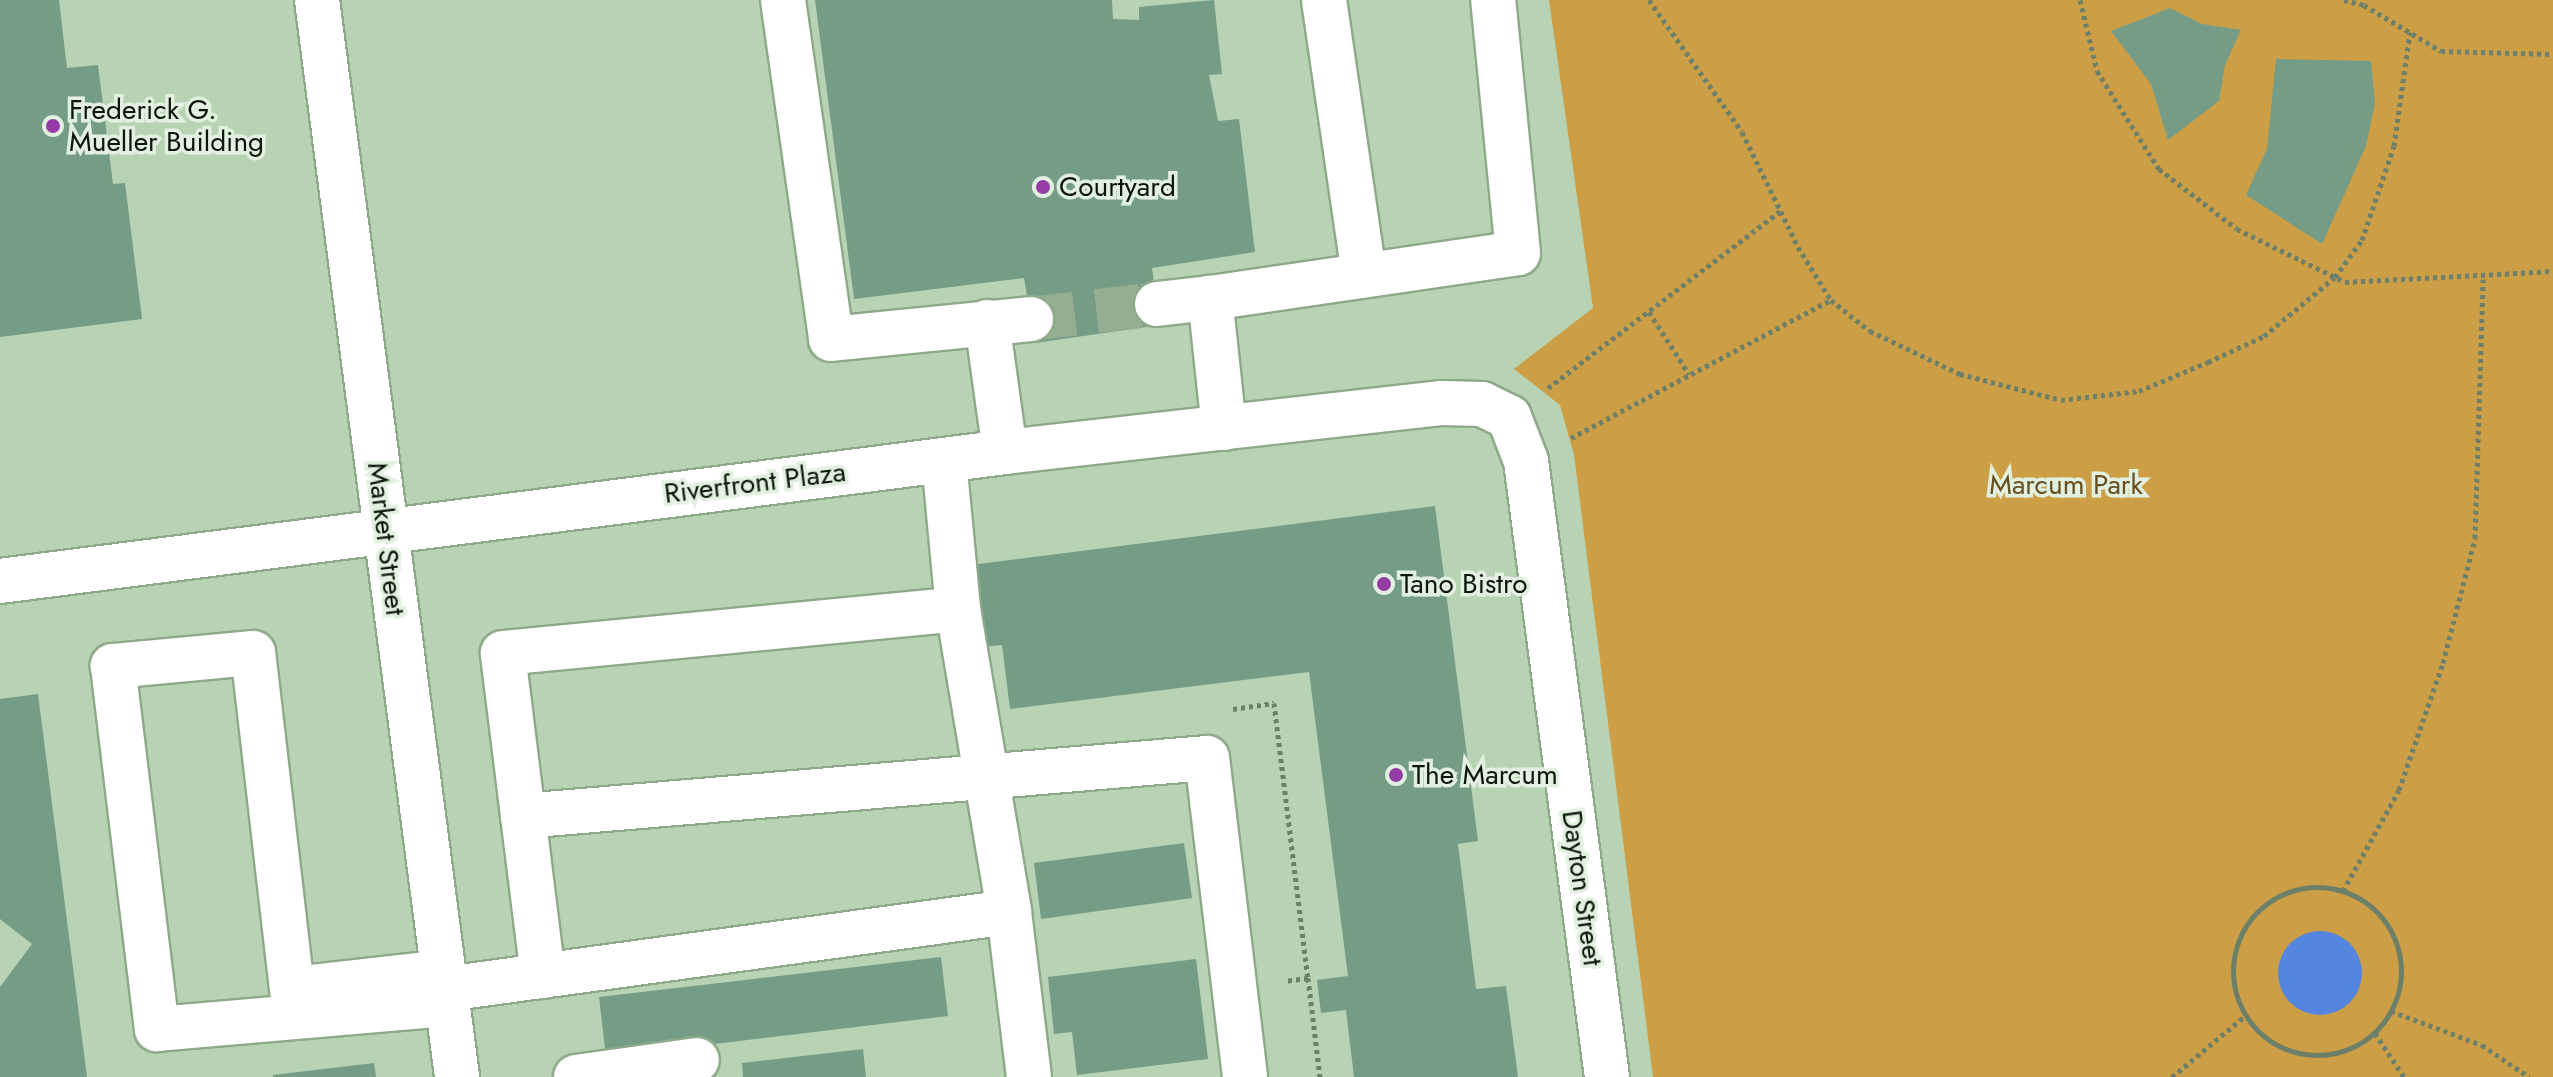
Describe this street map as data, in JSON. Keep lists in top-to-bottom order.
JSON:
{
  "streets": {
    "street": ["Riverfront Plaza", "Market Street", "Dayton Street"]
  },
  "crossings": [
    ["Riverfront Plaza", "Market Street"],
    ["Riverfront Plaza", "Dayton Street"]
  ],
  "parks": ["Marcum Park"],
  "places": [
    "Frederick G. Mueller Building",
    "Courtyard",
    "Tano Bistro",
    "The Marcum"
  ]
}
